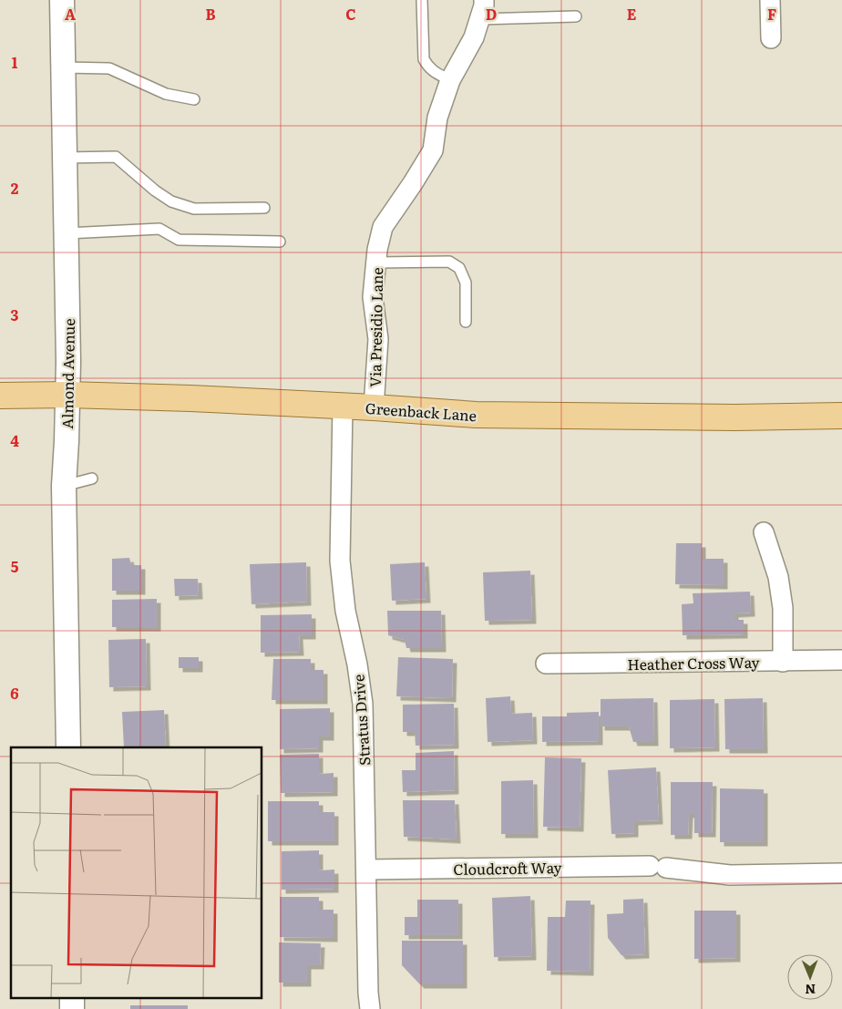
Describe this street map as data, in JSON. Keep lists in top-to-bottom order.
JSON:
{
  "streets": {
    "main road": ["Greenback Lane"],
    "street": [
      "Via Presidio Lane",
      "Almond Avenue",
      "Heather Cross Way",
      "Stratus Drive",
      "Cloudcroft Way"
    ]
  },
  "crossings": [
    ["Via Presidio Lane", "Greenback Lane"],
    ["Almond Avenue", "Greenback Lane"],
    ["Greenback Lane", "Stratus Drive"],
    ["Stratus Drive", "Cloudcroft Way"]
  ],
  "north": "bottom",
  "grid": {
    "columns": [
      "A",
      "B",
      "C",
      "D",
      "E",
      "F"
    ],
    "rows": [
      "1",
      "2",
      "3",
      "4",
      "5",
      "6"
    ]
  }
}
